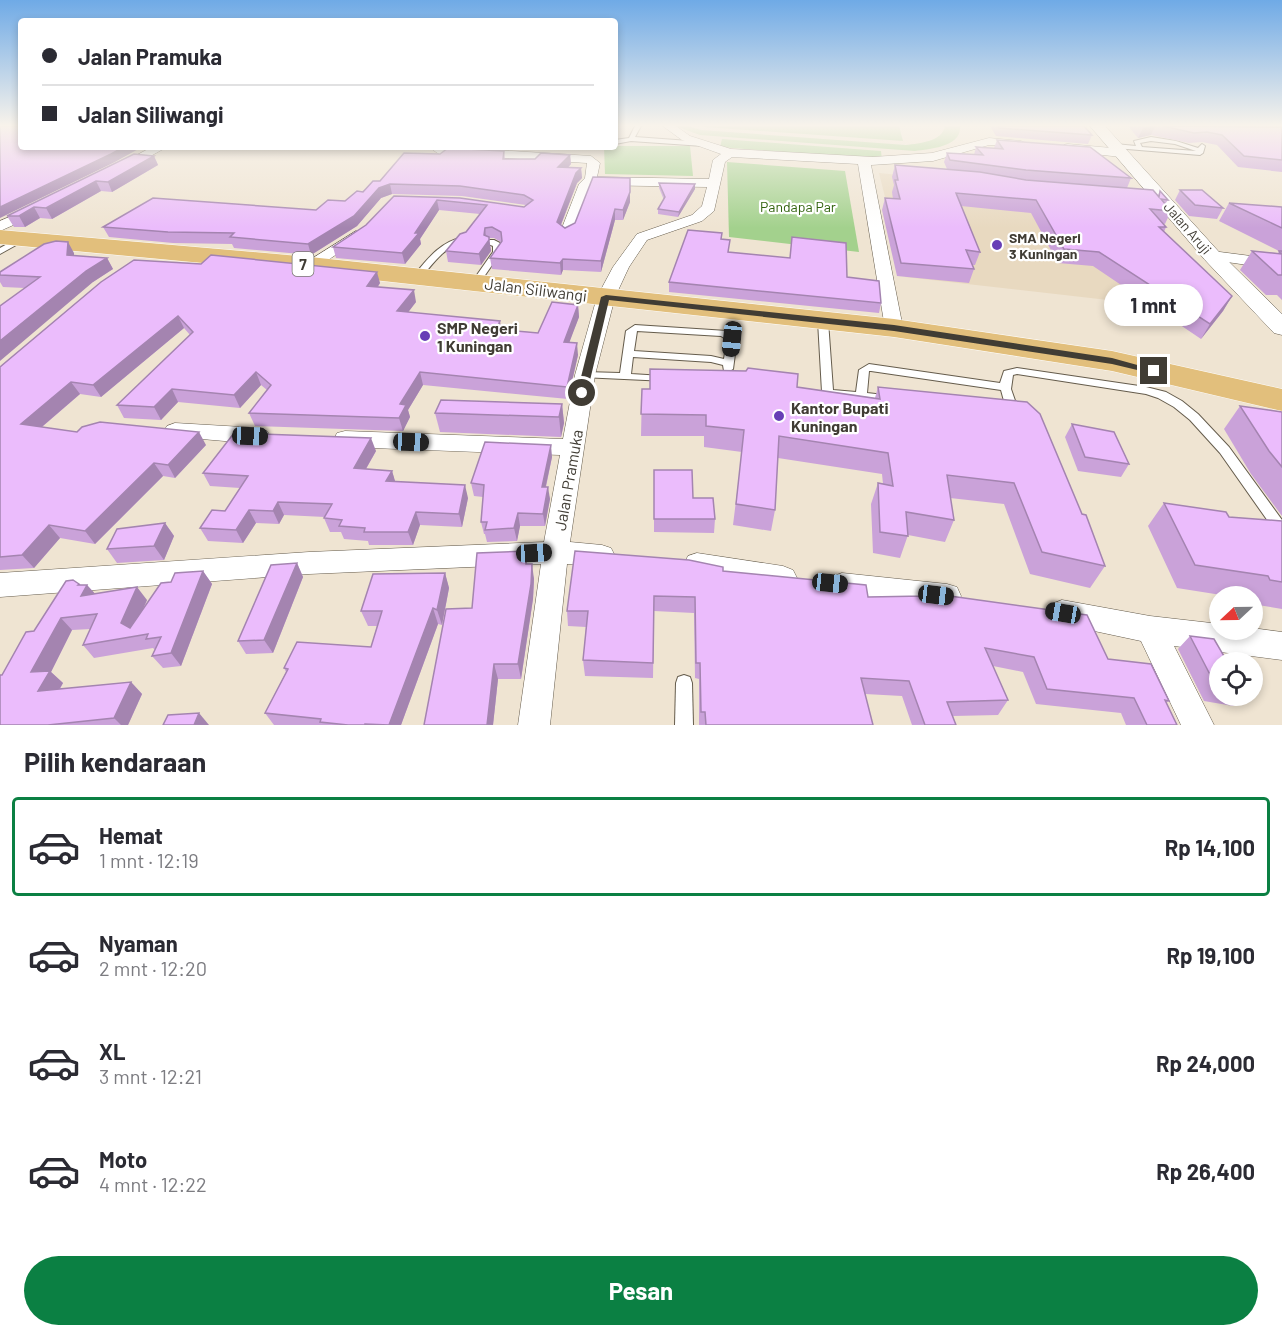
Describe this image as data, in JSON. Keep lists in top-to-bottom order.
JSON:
{
  "streets": {
    "main road": ["7", "Jalan Siliwangi"],
    "street": ["Jalan Aruji", "Jalan Pramuka"]
  },
  "crossings": [
    ["Jalan Siliwangi", "Jalan Pramuka"]
  ],
  "parks": ["Pandapa Par"],
  "places": ["SMA Negeri 3 Kuningan", "SMP Negeri 1 Kuningan", "Kantor Bupati Kuningan"],
  "north": "left",
  "page": {
    "banner": ["Jalan Pramuka", "Jalan Siliwangi"],
    "bubble": "1 mnt",
    "heading": "Pilih kendaraan",
    "list": [
      {
        "name": "Hemat",
        "note": "1 mnt · 12:19",
        "value": "Rp 14,100"
      },
      {
        "name": "Nyaman",
        "note": "2 mnt · 12:20",
        "value": "Rp 19,100"
      },
      {
        "name": "XL",
        "note": "3 mnt · 12:21",
        "value": "Rp 24,000"
      },
      {
        "name": "Moto",
        "note": "4 mnt · 12:22",
        "value": "Rp 26,400"
      }
    ],
    "buttons": "Pesan"
  }
}
